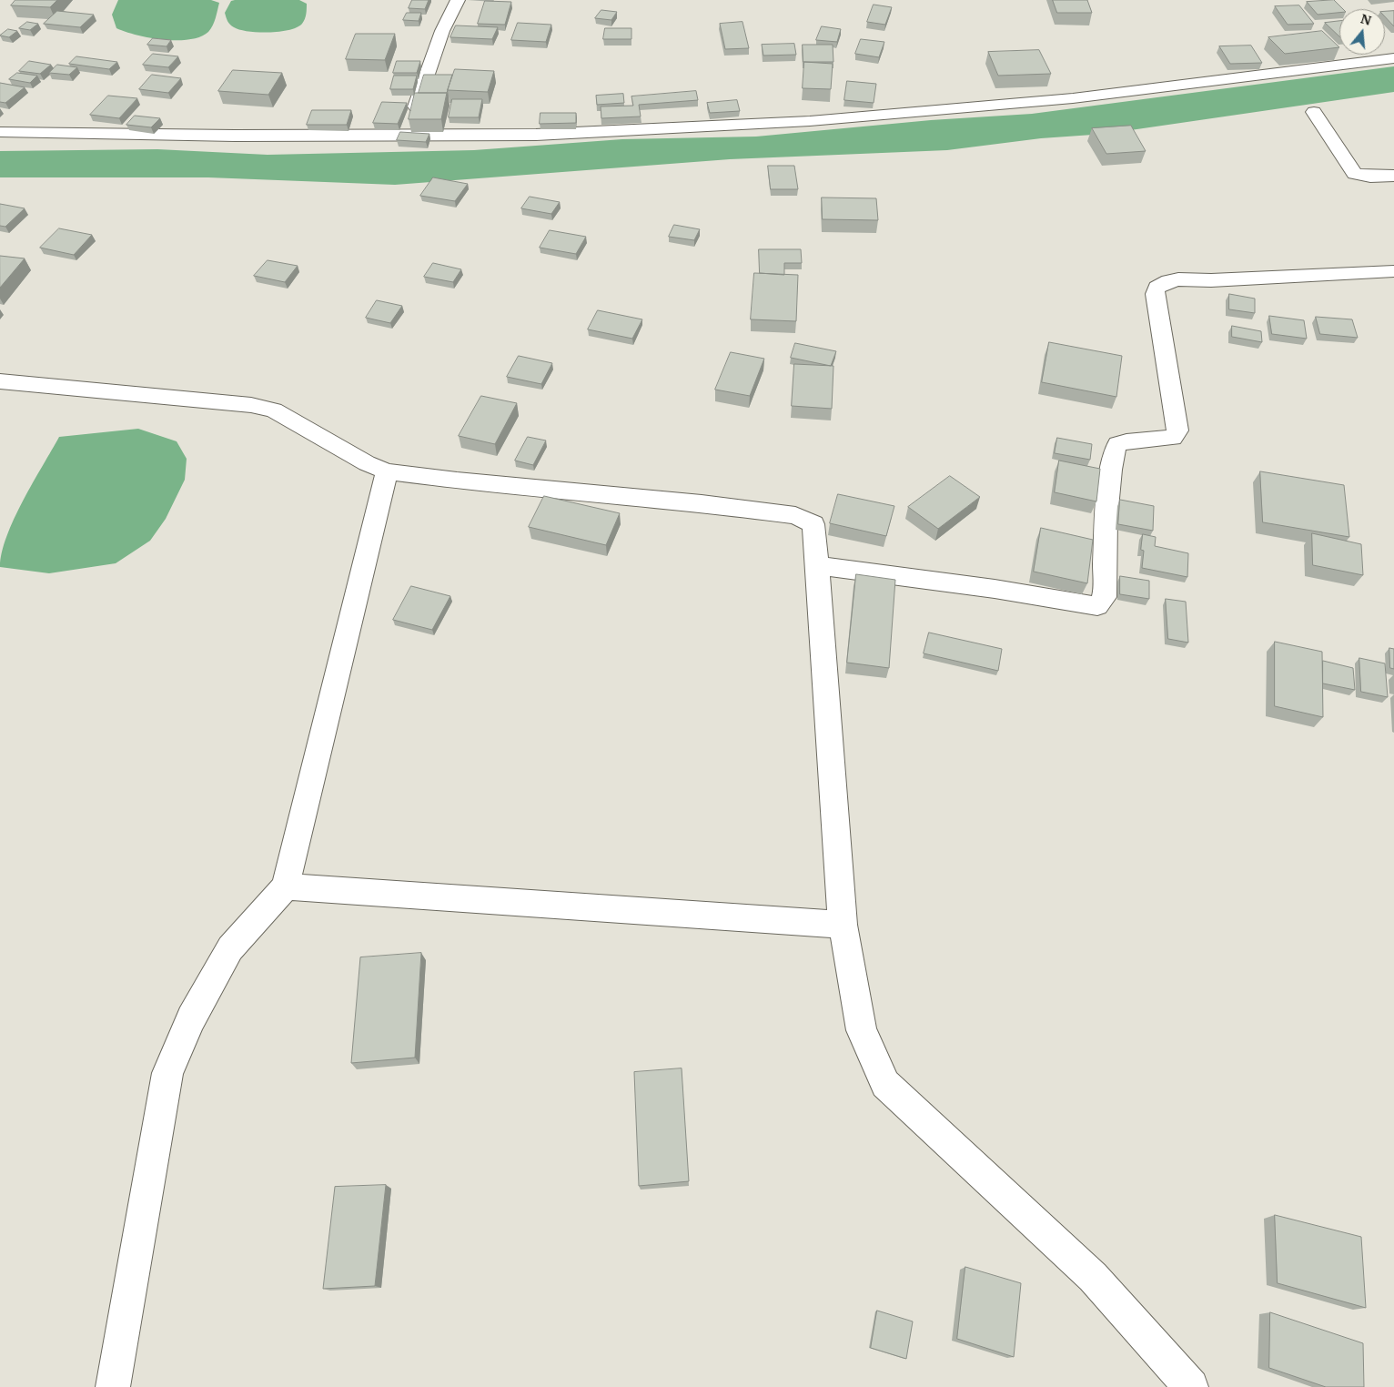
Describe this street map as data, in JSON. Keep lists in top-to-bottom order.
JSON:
{
  "north": "top"
}
